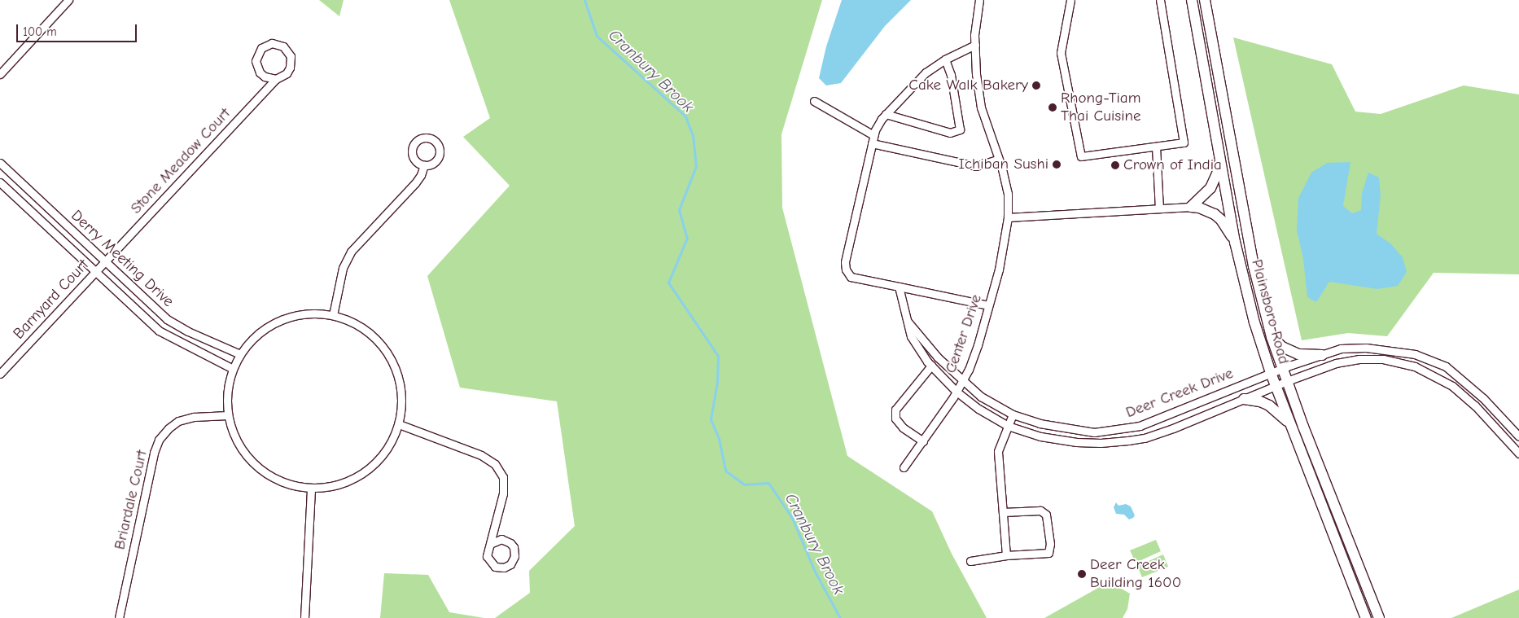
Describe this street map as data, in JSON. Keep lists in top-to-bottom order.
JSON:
{
  "streets": {
    "street": [
      "Stone Meadow Court",
      "Derry Meeting Drive",
      "Barnyard Court",
      "Plainsboro Road",
      "Center Drive",
      "Deer Creek Drive",
      "Briardale Court"
    ]
  },
  "crossings": [
    ["Stone Meadow Court", "Derry Meeting Drive"],
    ["Stone Meadow Court", "Barnyard Court"],
    ["Derry Meeting Drive", "Barnyard Court"],
    ["Plainsboro Road", "Deer Creek Drive"],
    ["Center Drive", "Deer Creek Drive"]
  ],
  "water": ["Cranbury Brook"],
  "places": [
    "Cake Walk Bakery",
    "Rhong-Tiam Thai Cuisine",
    "Ichiban Sushi",
    "Crown of India",
    "Deer Creek Building 1600"
  ],
  "scale_bar": "100 m"
}
